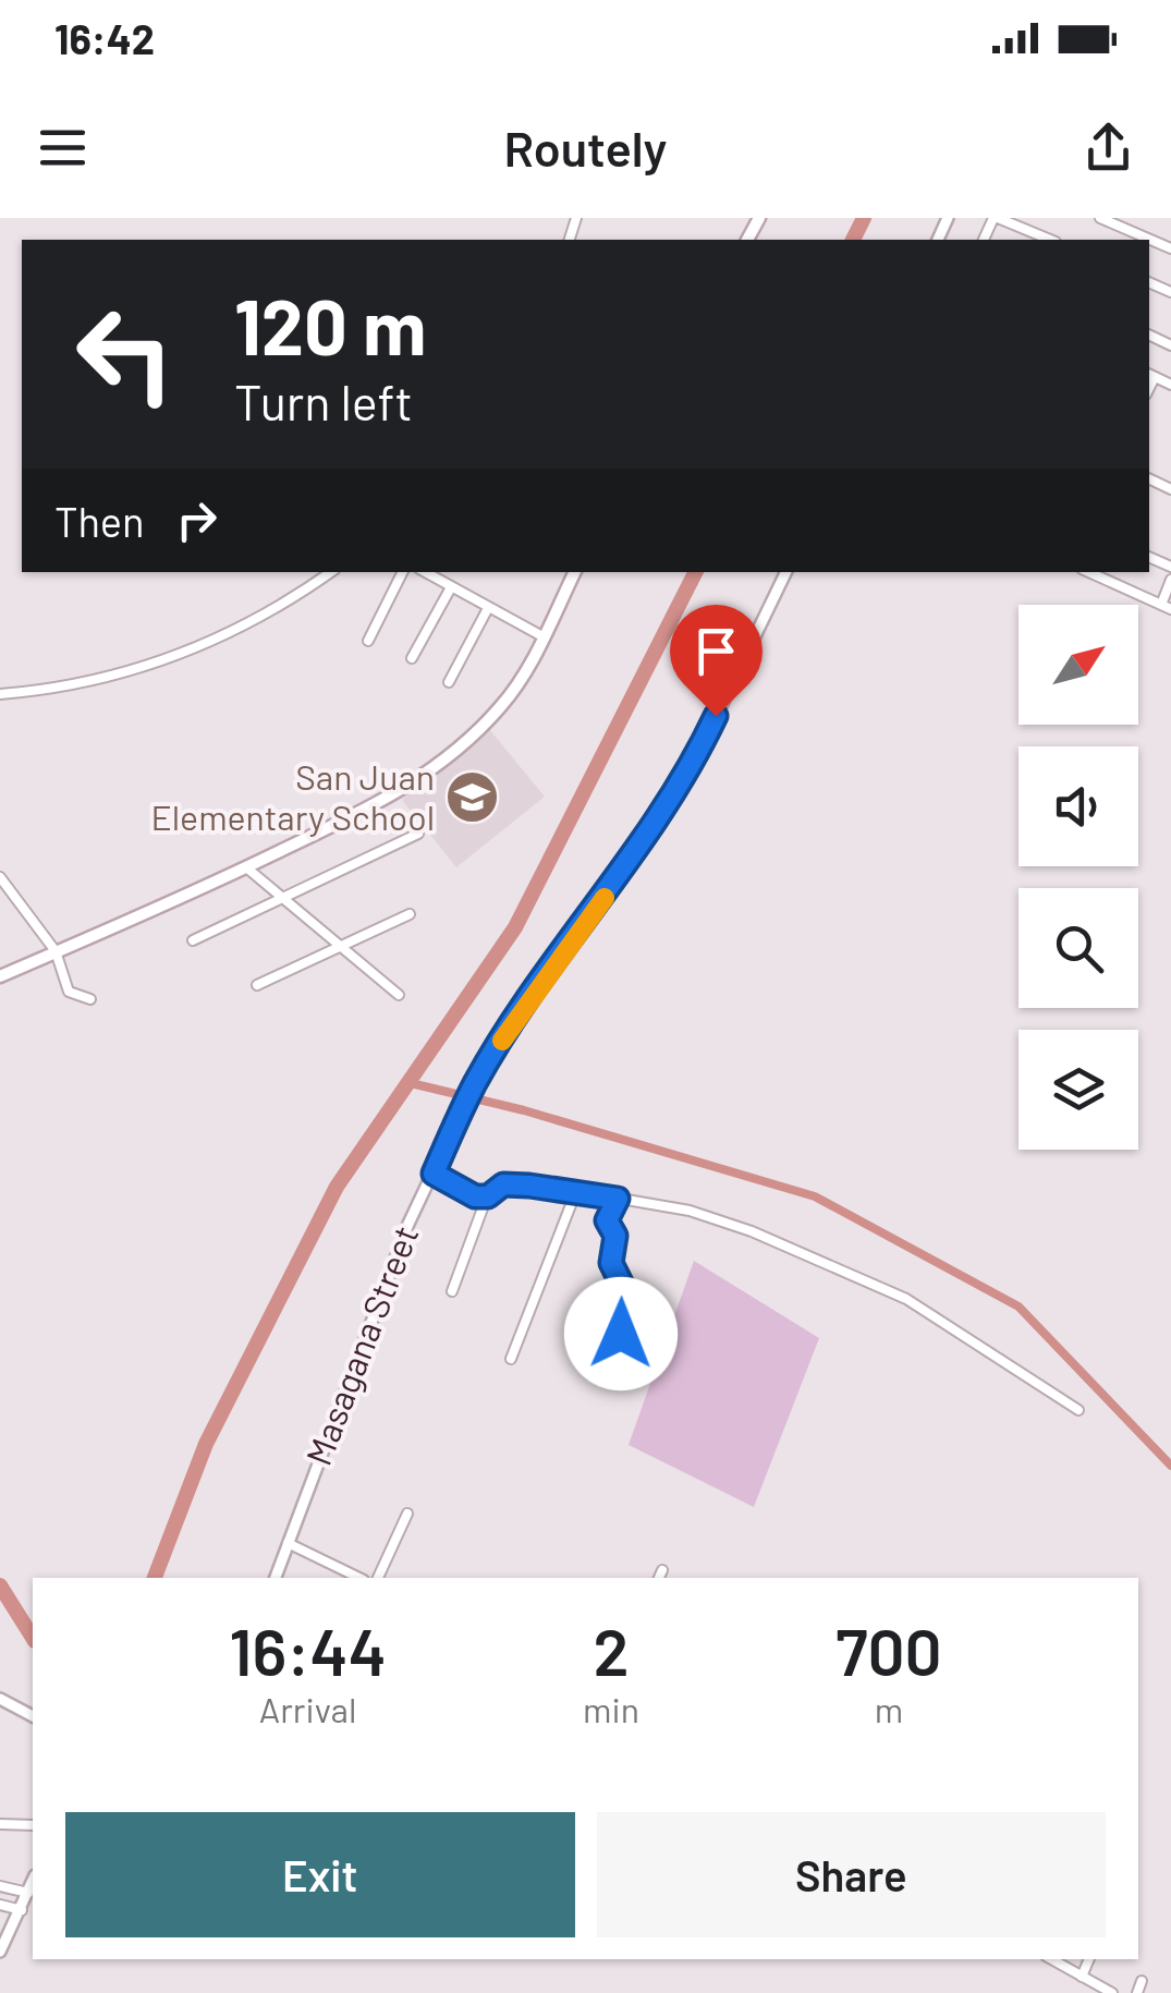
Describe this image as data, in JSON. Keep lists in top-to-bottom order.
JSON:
{
  "streets": {
    "street": ["Masagana Street"]
  },
  "places": {
    "school or university": ["San Juan Elementary School"]
  },
  "north": "top right",
  "page": {
    "status": "16:42",
    "header": "Routely",
    "turn": ["120 m", "Turn left"],
    "then": "Then",
    "eta": [
      "16:44",
      "Arrival",
      "2",
      "min",
      "700",
      "m"
    ],
    "buttons": ["Exit", "Share"]
  }
}
